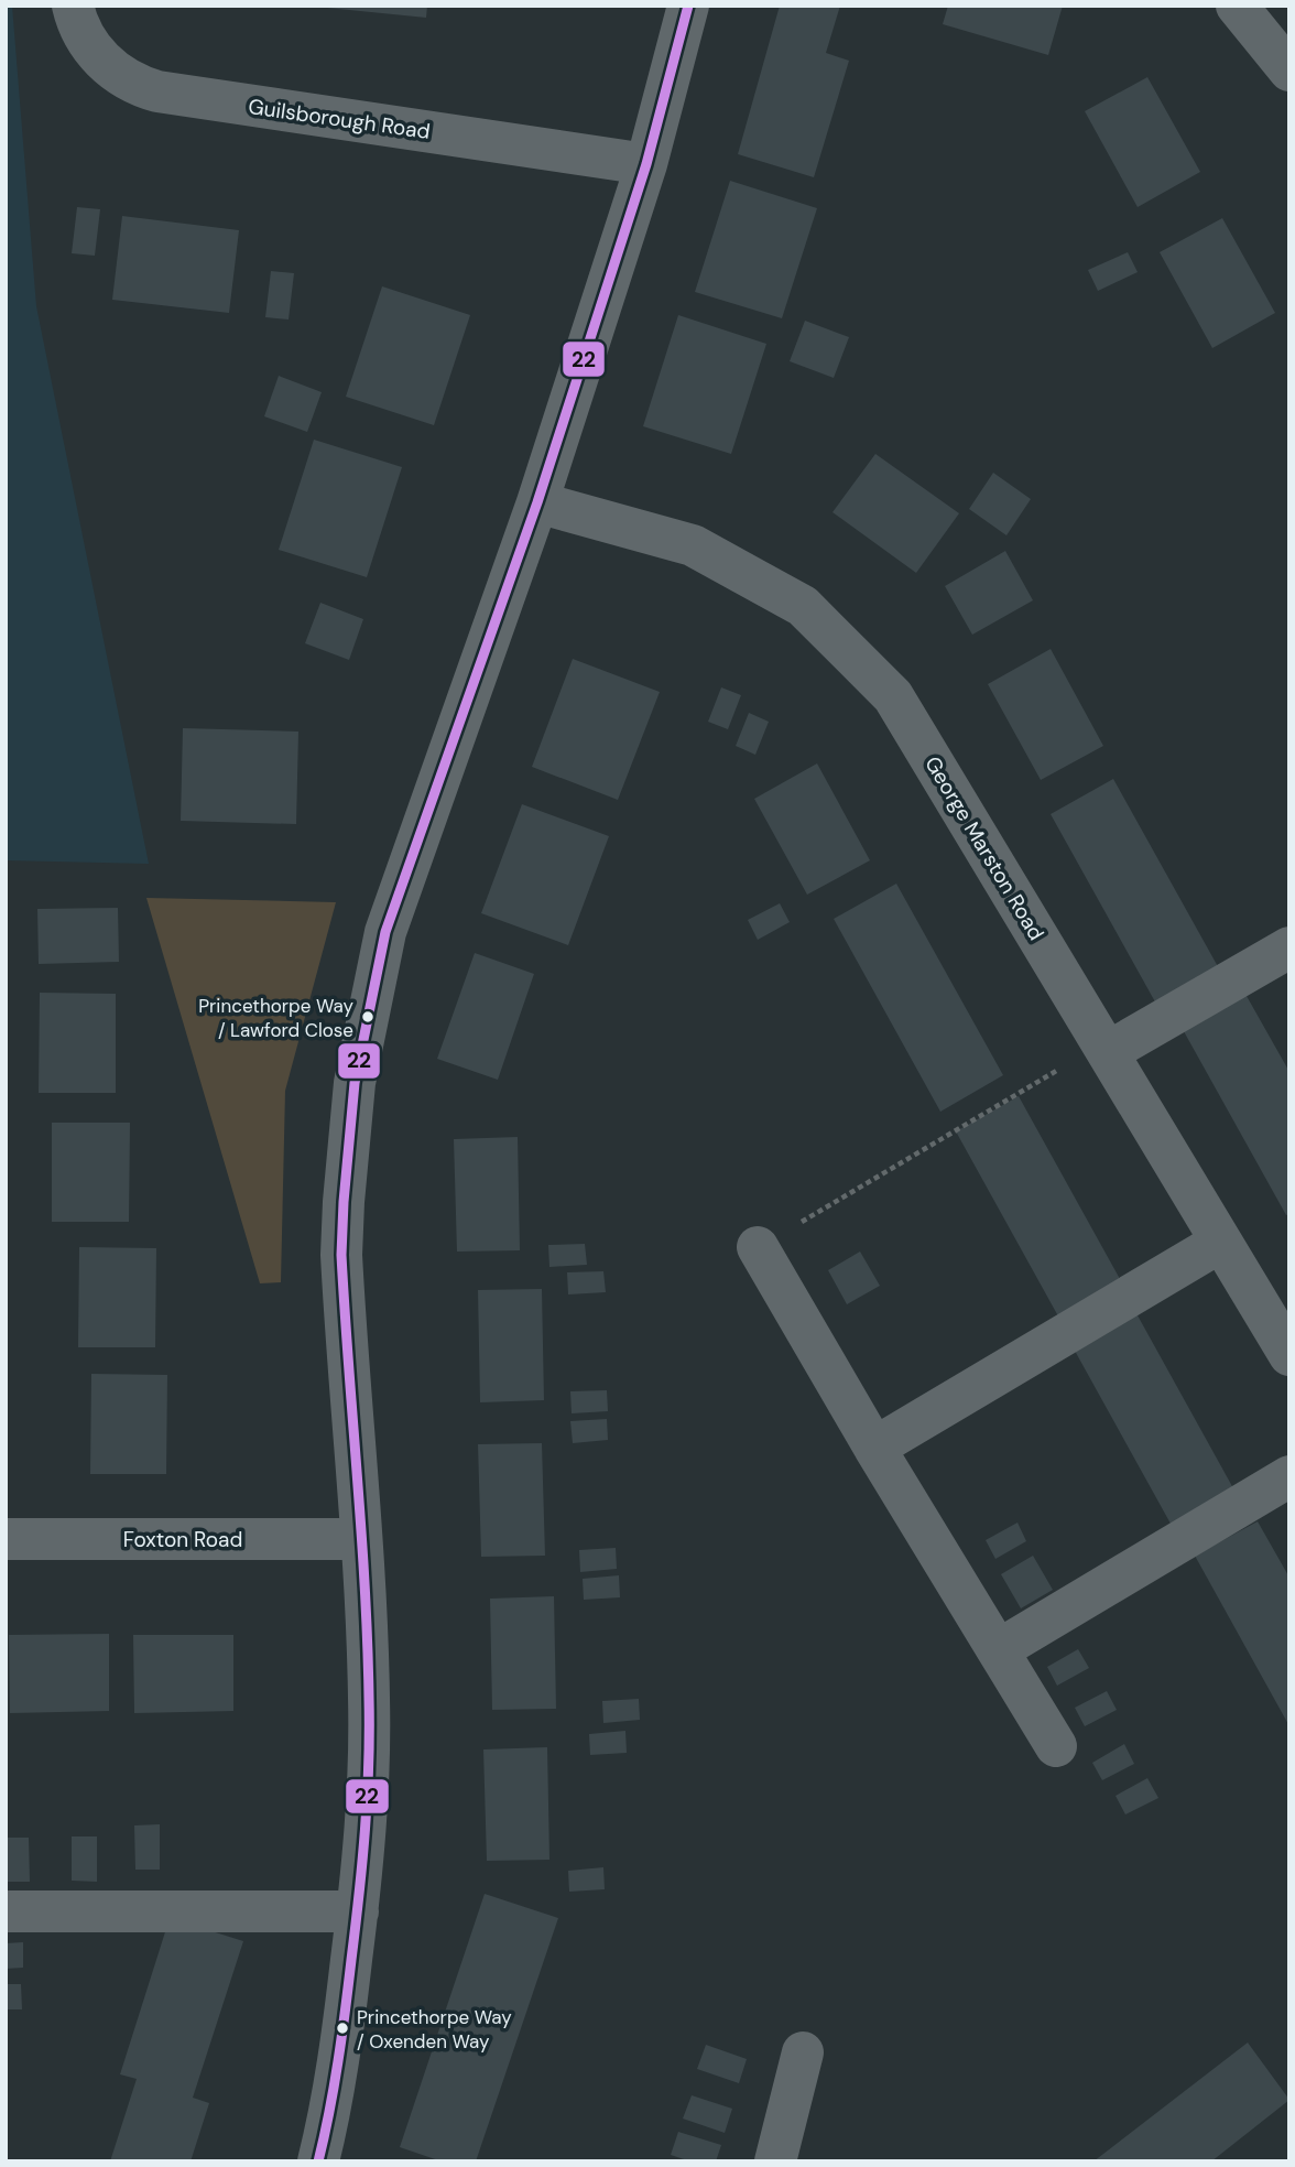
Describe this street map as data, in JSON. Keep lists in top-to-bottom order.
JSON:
{
  "streets": {
    "street": ["Guilsborough Road", "George Marston Road", "Foxton Road"]
  },
  "places": ["Princethorpe Way / Lawford Close", "Princethorpe Way / Oxenden Way"],
  "lines": ["transit line 22"]
}
